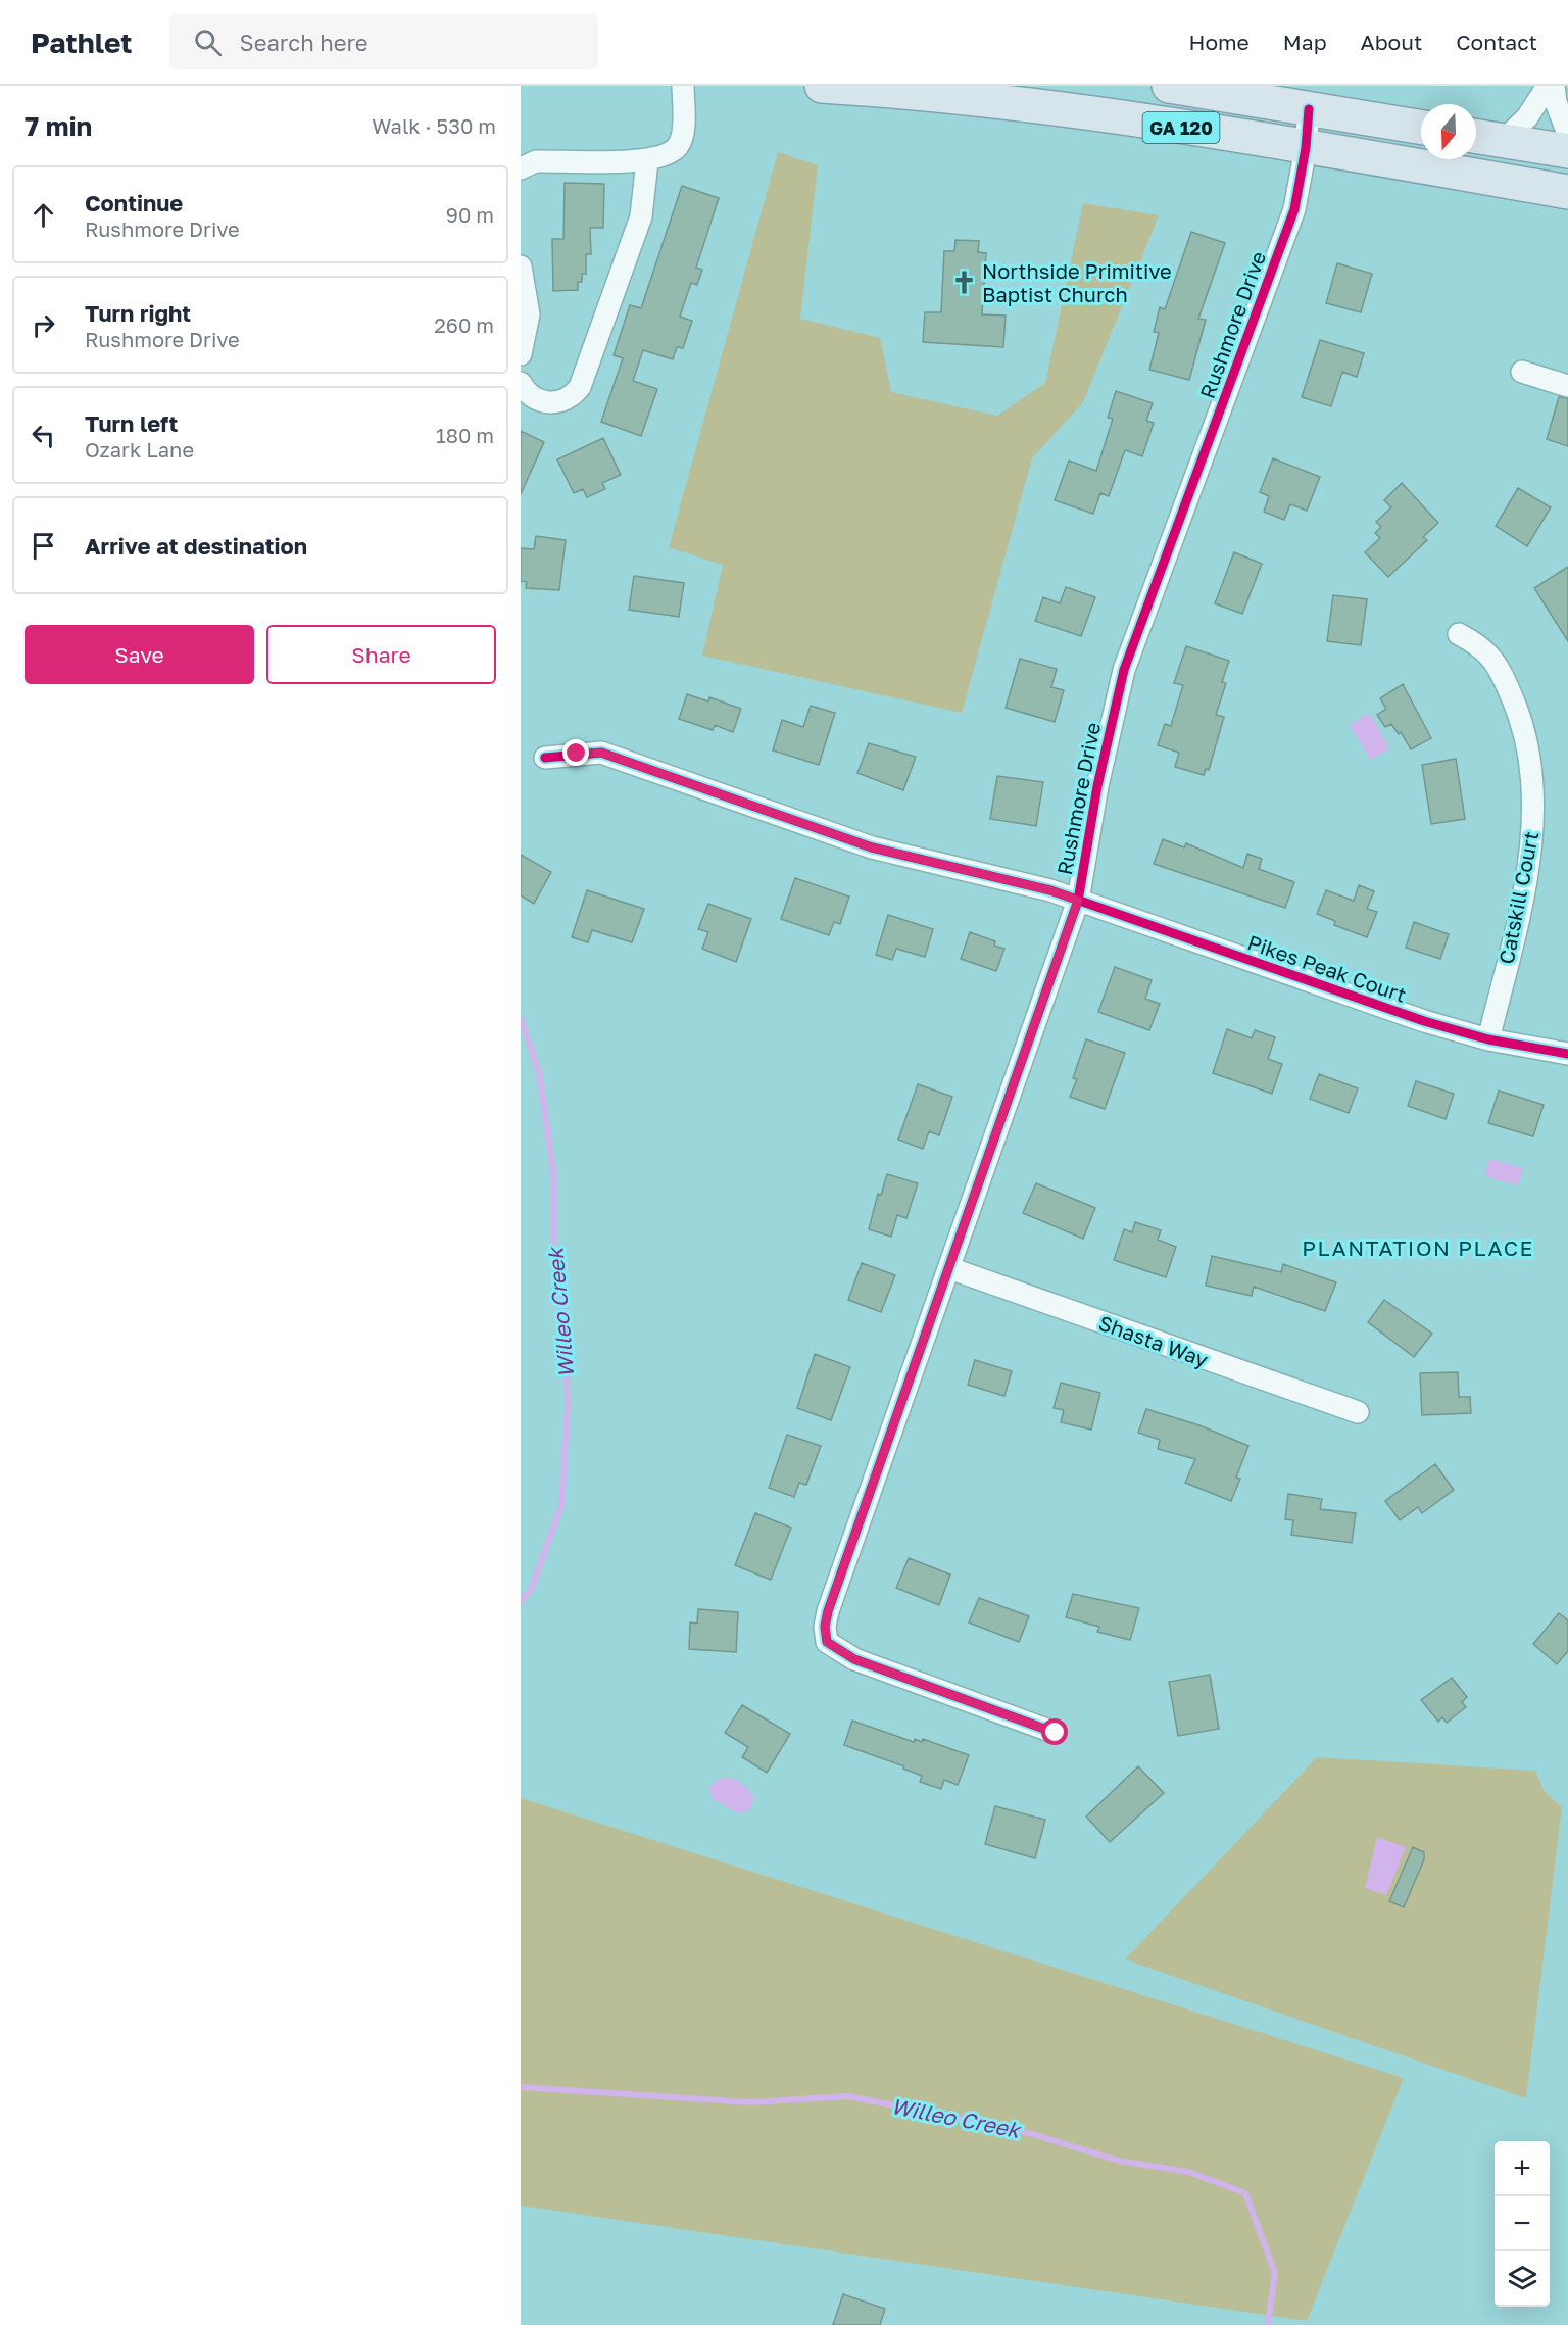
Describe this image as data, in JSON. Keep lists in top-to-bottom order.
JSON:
{
  "streets": {
    "highway": ["GA 120"],
    "street": [
      "Rushmore Drive",
      "Catskill Court",
      "Pikes Peak Court",
      "Shasta Way"
    ]
  },
  "crossings": [
    ["GA 120", "Rushmore Drive"],
    ["Rushmore Drive", "Pikes Peak Court"],
    ["Rushmore Drive", "Shasta Way"],
    ["Catskill Court", "Pikes Peak Court"]
  ],
  "districts": ["PLANTATION PLACE"],
  "water": ["Willeo Creek"],
  "places": {
    "church": ["Northside Primitive Baptist Church"]
  },
  "north": "bottom",
  "page": {
    "header": "Pathlet",
    "search": "Search here",
    "nav": [
      "Home",
      "Map",
      "About",
      "Contact"
    ],
    "heading": ["7 min", "Walk · 530 m"],
    "list": [
      ["Continue", "Rushmore Drive", "90 m"],
      ["Turn right", "Rushmore Drive", "260 m"],
      ["Turn left", "Ozark Lane", "180 m"],
      "Arrive at destination"
    ],
    "buttons": ["Save", "Share"],
    "map_buttons": ["+", "−"]
  }
}
